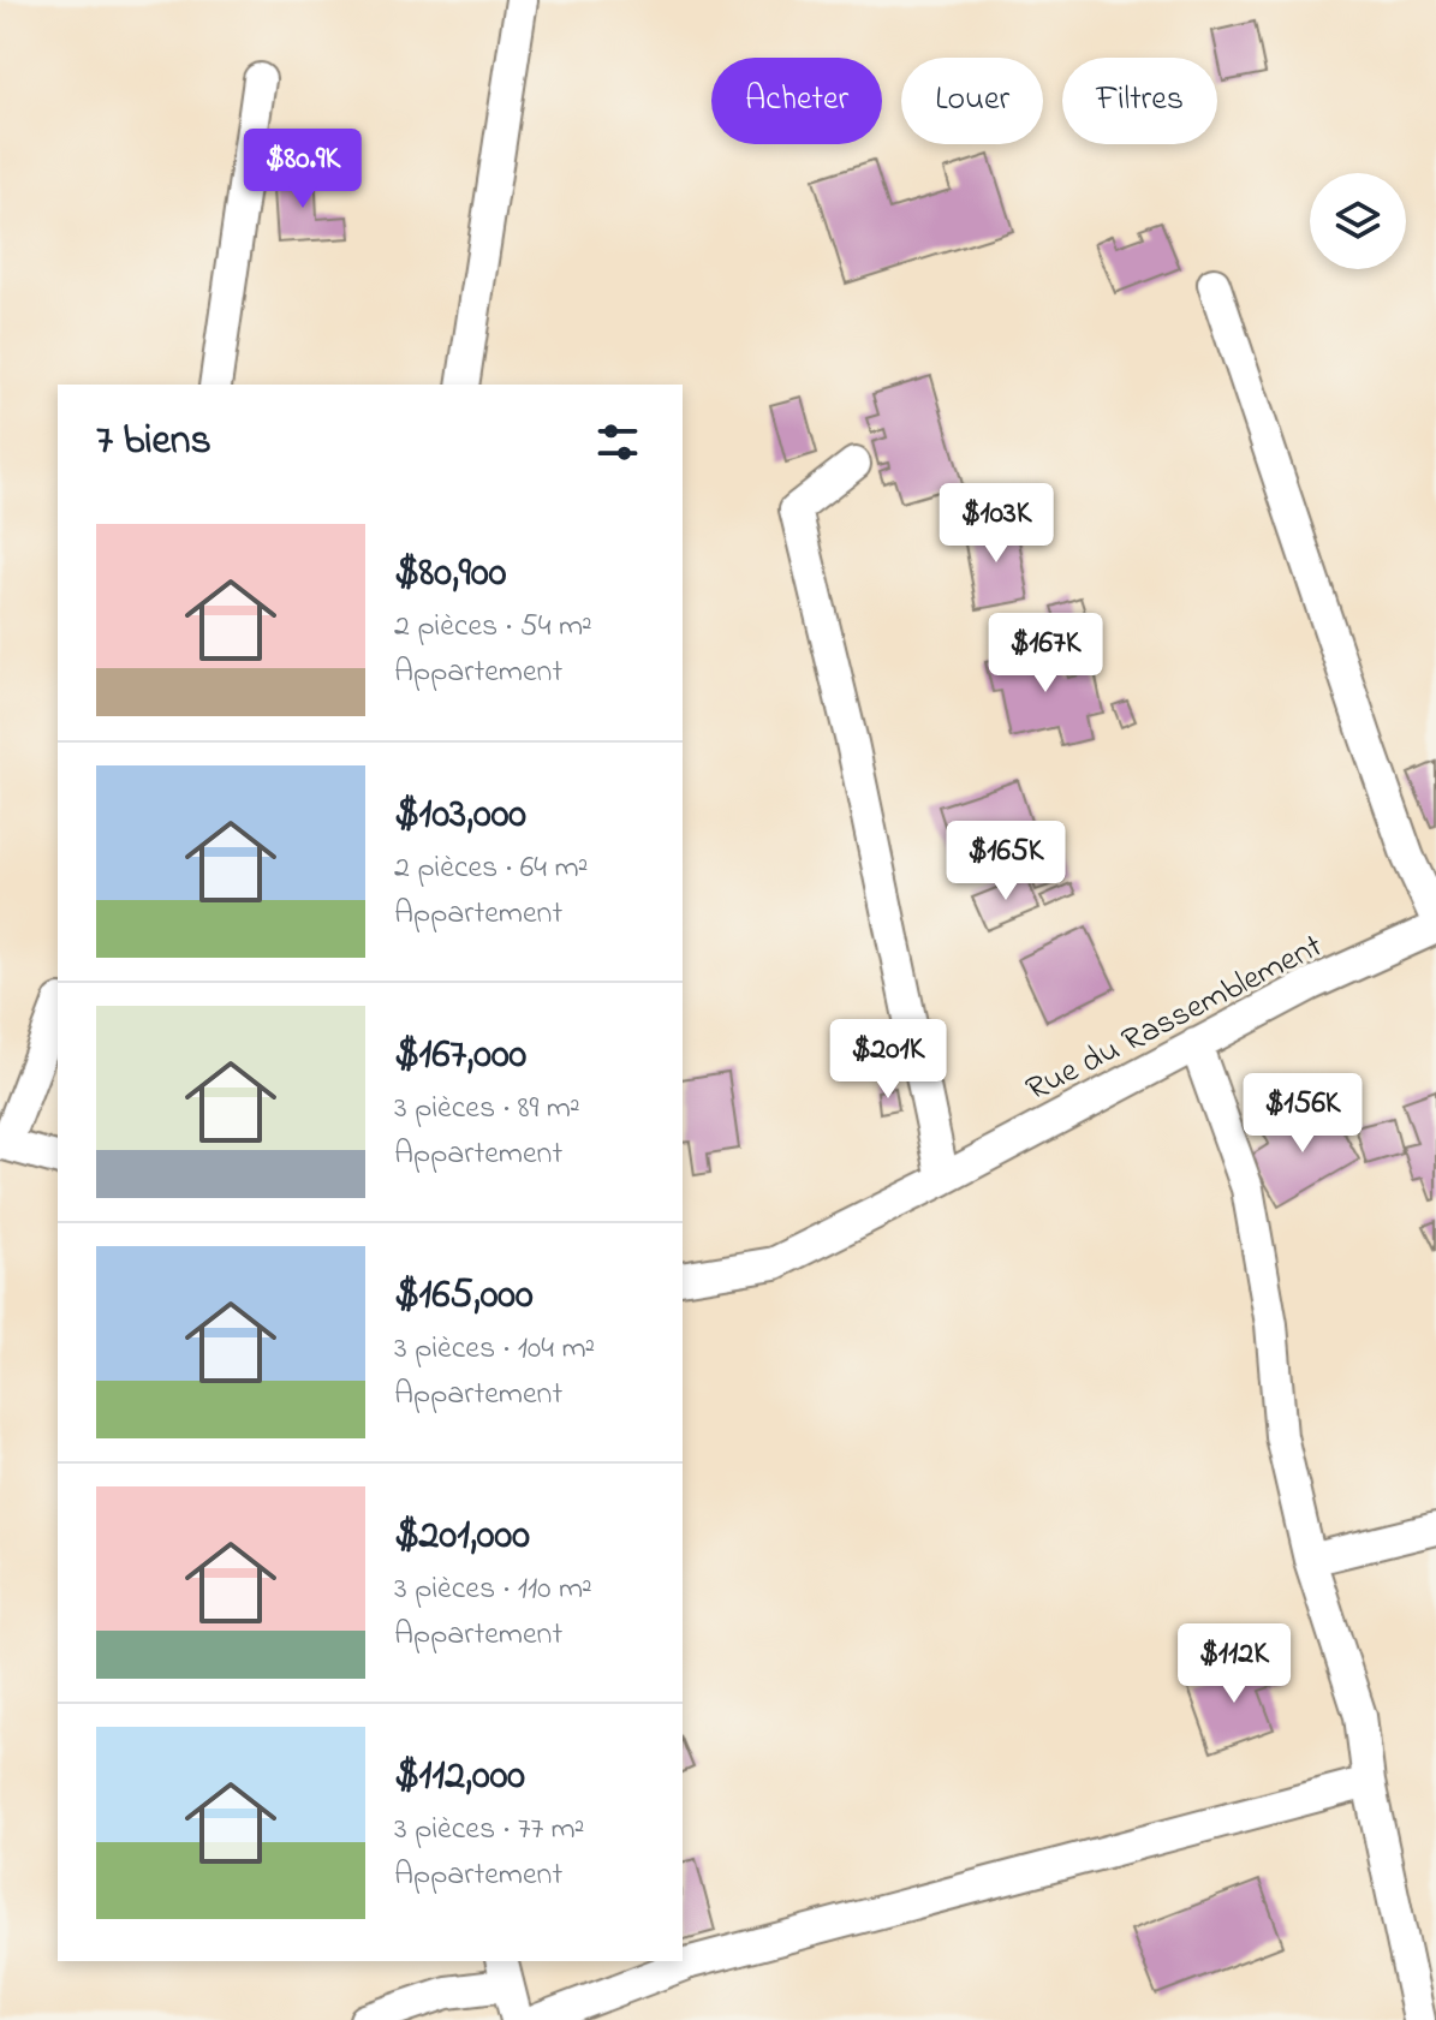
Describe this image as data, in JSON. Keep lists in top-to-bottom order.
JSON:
{
  "streets": {
    "street": ["Rue du Rassemblement"]
  },
  "page": {
    "chip": ["Acheter", "Louer", "Filtres"],
    "price": [
      "$80.9K",
      "$103K",
      "$167K",
      "$165K",
      "$201K",
      "$156K",
      "$112K"
    ],
    "heading": "7 biens",
    "list": [
      {
        "name": "$80,900",
        "note": "2 pièces · 54 m² · Appartement"
      },
      {
        "name": "$103,000",
        "note": "2 pièces · 64 m² · Appartement"
      },
      {
        "name": "$167,000",
        "note": "3 pièces · 89 m² · Appartement"
      },
      {
        "name": "$165,000",
        "note": "3 pièces · 104 m² · Appartement"
      },
      {
        "name": "$201,000",
        "note": "3 pièces · 110 m² · Appartement"
      },
      {
        "name": "$112,000",
        "note": "3 pièces · 77 m² · Appartement"
      }
    ]
  }
}
